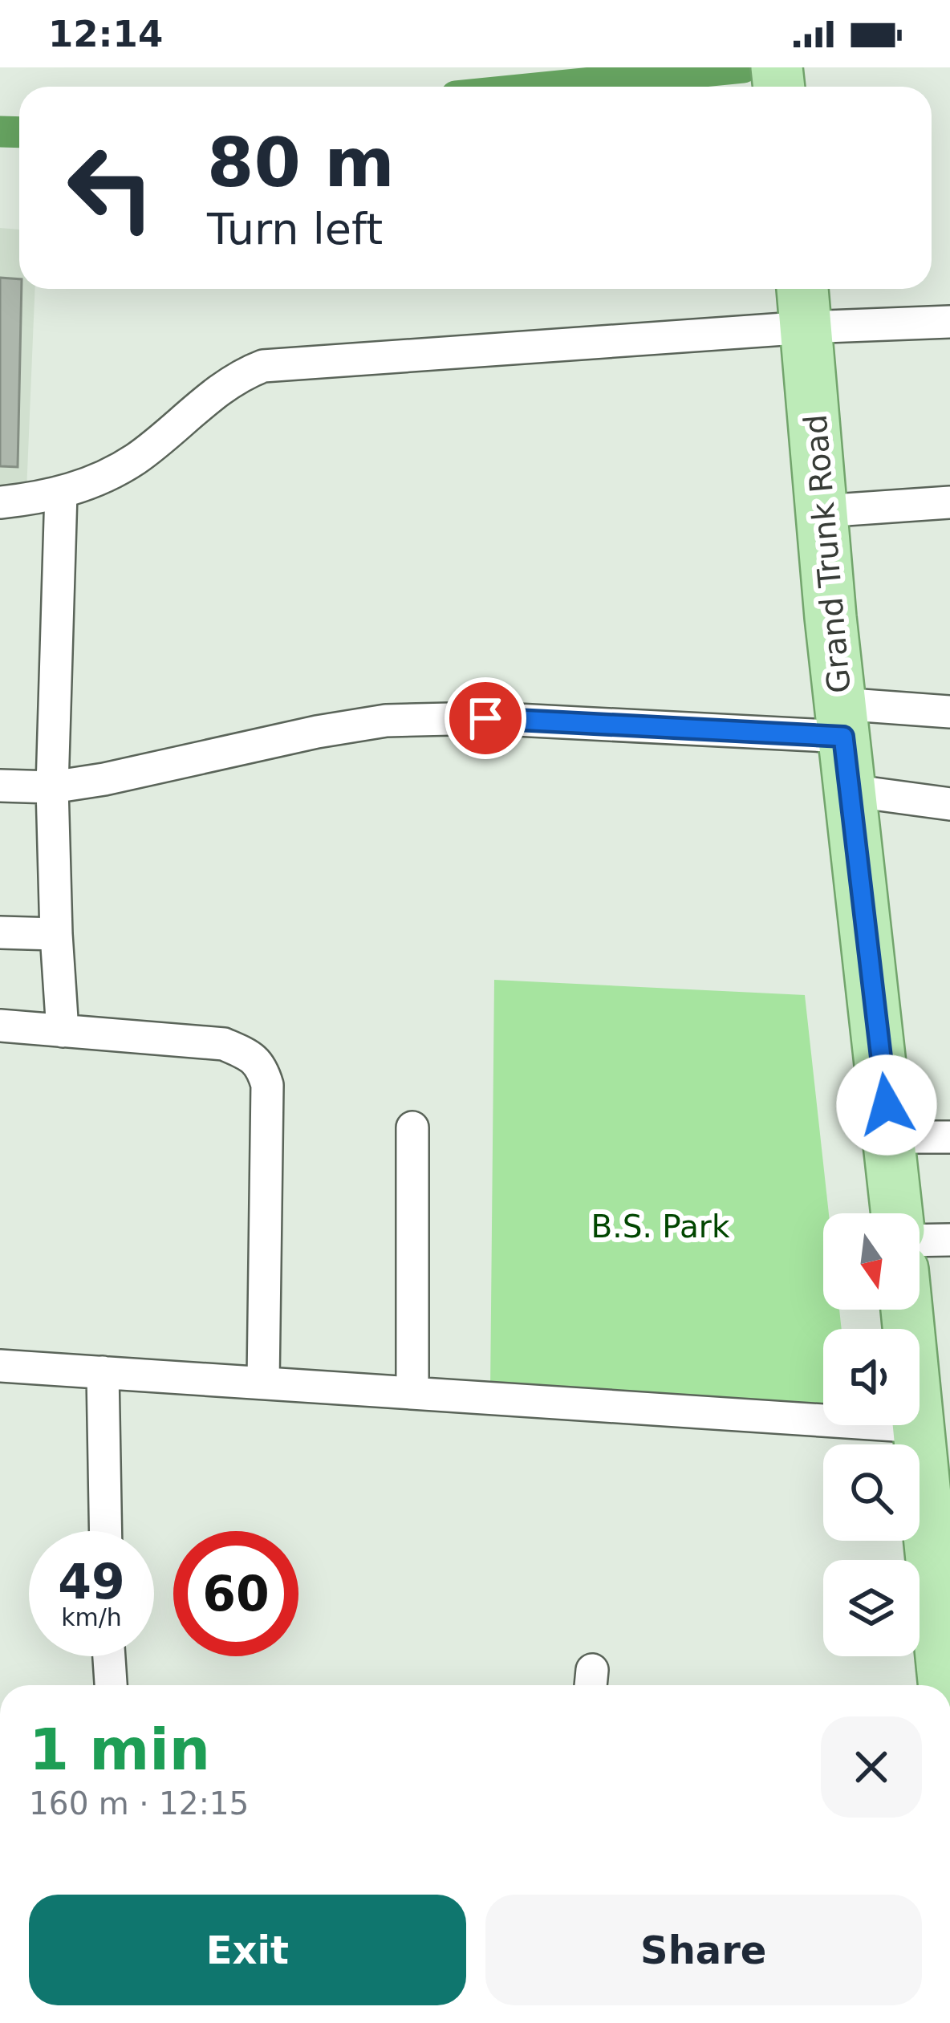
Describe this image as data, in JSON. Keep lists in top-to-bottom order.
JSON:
{
  "streets": {
    "main road": ["Grand Trunk Road"]
  },
  "parks": ["B.S. Park"],
  "north": "bottom",
  "page": {
    "status": "12:14",
    "turn": ["80 m", "Turn left"],
    "speed": "49 km/h",
    "limit": "60",
    "heading": ["1 min", "160 m · 12:15"],
    "buttons": ["Exit", "Share"]
  }
}
